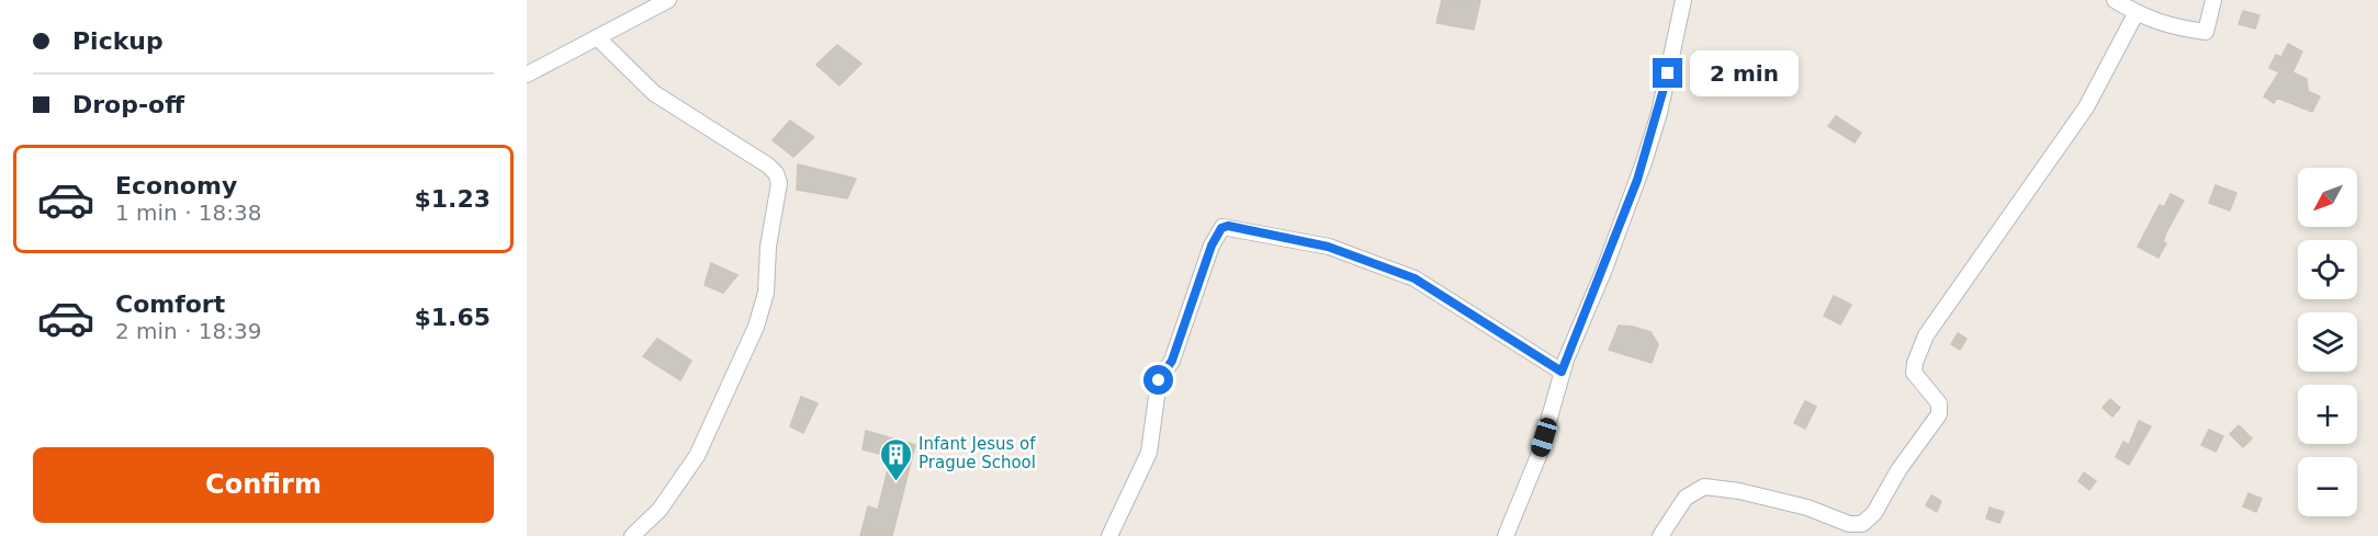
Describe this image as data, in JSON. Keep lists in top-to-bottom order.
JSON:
{
  "places": {
    "building": ["Infant Jesus of Prague School"]
  },
  "north": "bottom left",
  "page": {
    "banner": ["Pickup", "Drop-off"],
    "bubble": "2 min",
    "list": [
      {
        "name": "Economy",
        "note": "1 min · 18:38",
        "value": "$1.23"
      },
      {
        "name": "Comfort",
        "note": "2 min · 18:39",
        "value": "$1.65"
      }
    ],
    "map_buttons": ["+", "−"],
    "buttons": "Confirm"
  }
}
